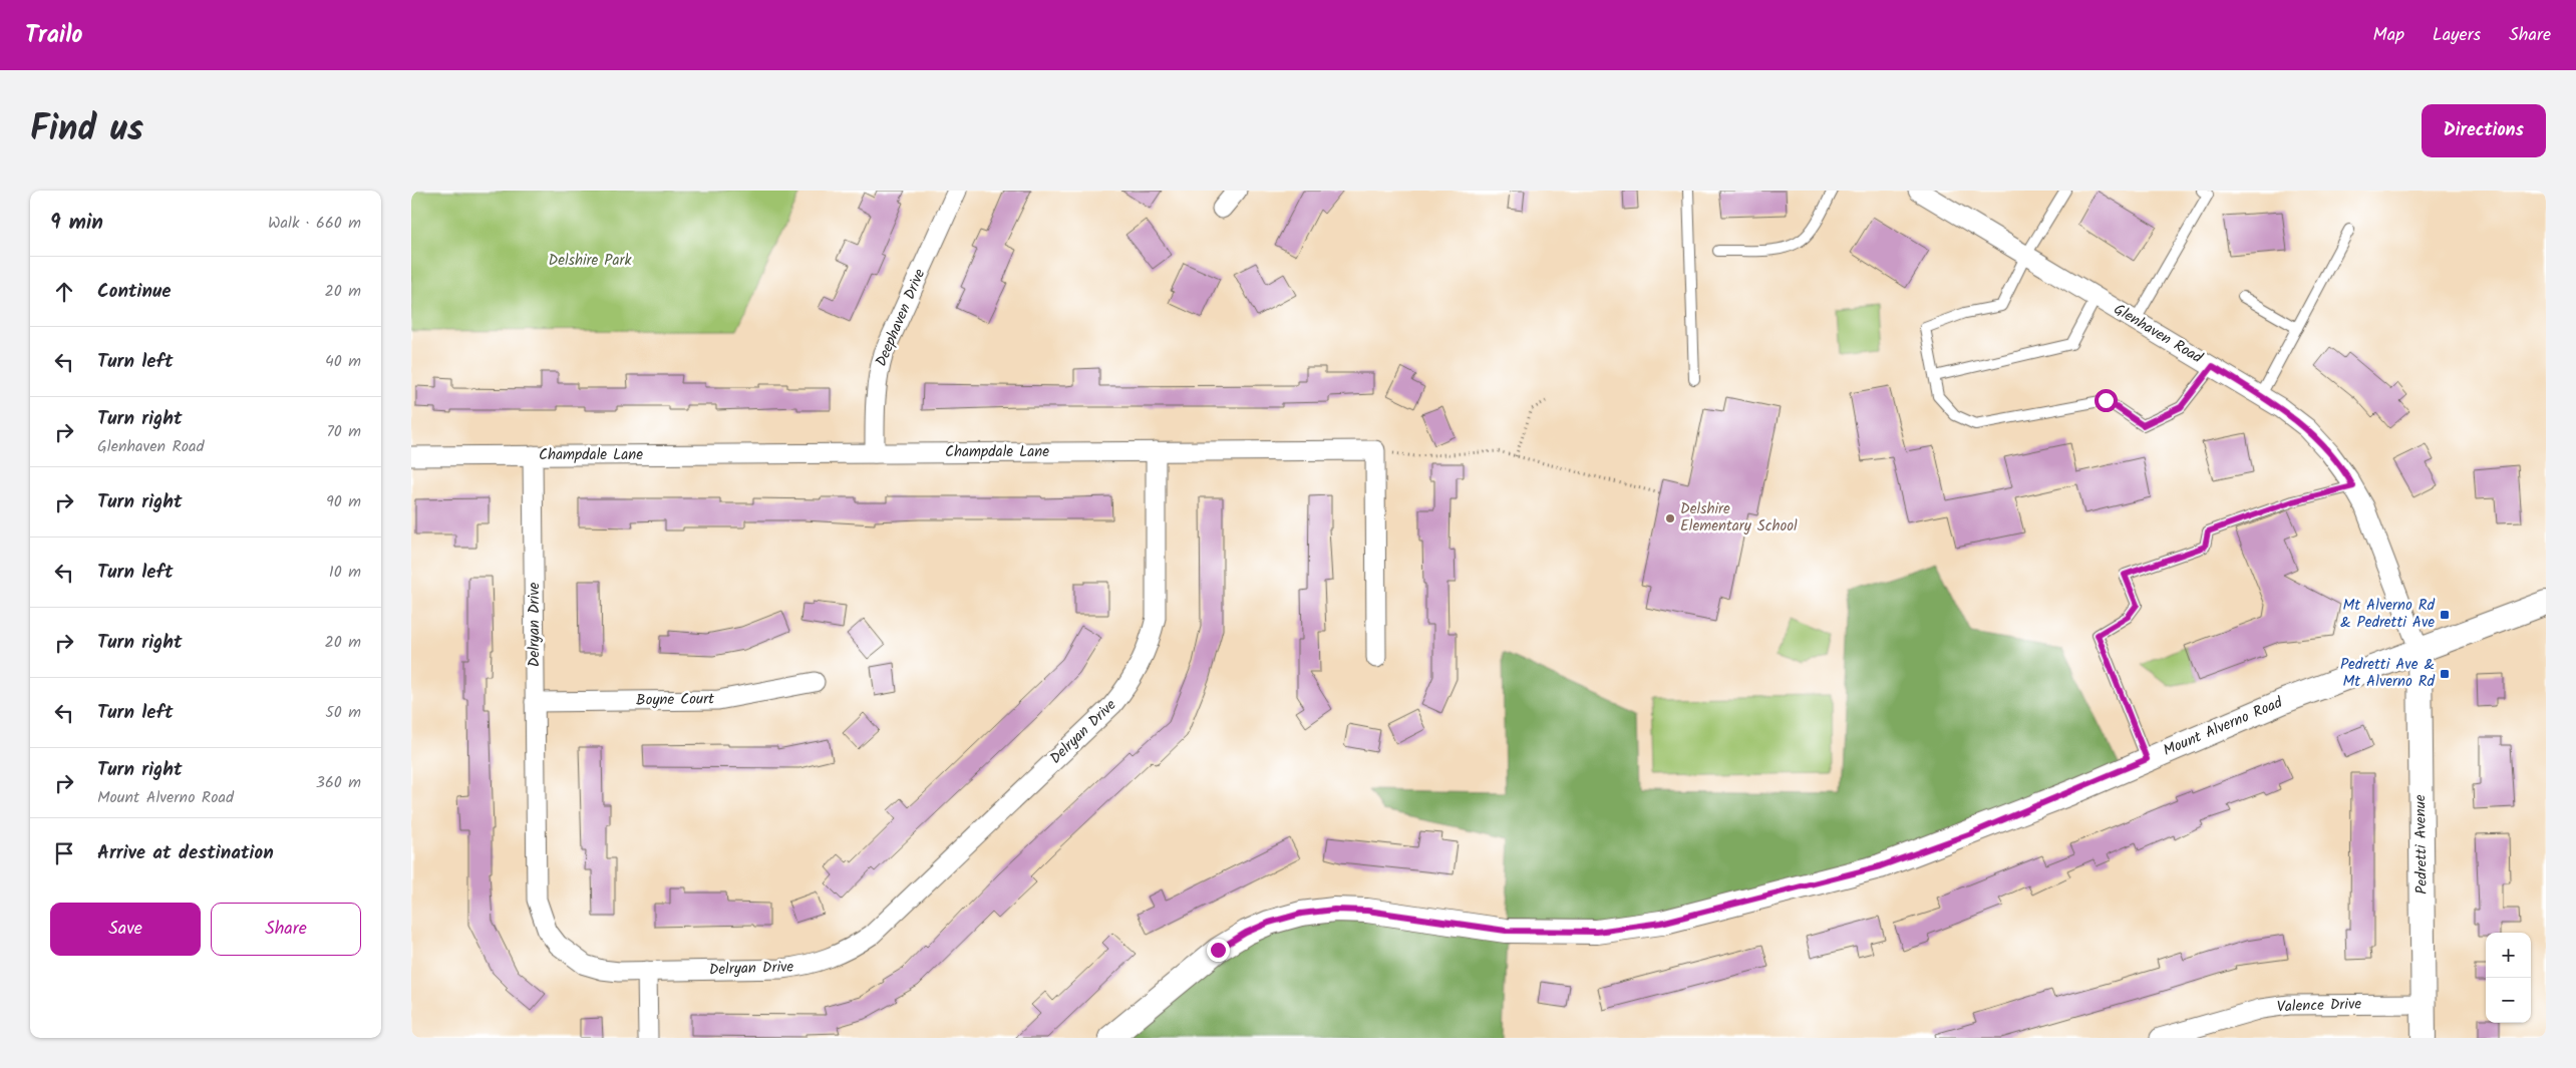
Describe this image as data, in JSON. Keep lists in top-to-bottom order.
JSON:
{
  "streets": {
    "street": [
      "Deephaven Drive",
      "Glenhaven Road",
      "Champdale Lane",
      "Delryan Drive",
      "Boyne Court",
      "Mount Alverno Road",
      "Pedretti Avenue",
      "Valence Drive"
    ]
  },
  "crossings": [
    ["Deephaven Drive", "Champdale Lane"],
    ["Glenhaven Road", "Mount Alverno Road"],
    ["Glenhaven Road", "Pedretti Avenue"],
    ["Champdale Lane", "Delryan Drive"],
    ["Delryan Drive", "Boyne Court"],
    ["Mount Alverno Road", "Pedretti Avenue"],
    ["Pedretti Avenue", "Valence Drive"]
  ],
  "parks": ["Delshire Park"],
  "places": {
    "other": ["Delshire Elementary School"],
    "transit": ["Mt Alverno Rd & Pedretti Ave", "Pedretti Ave & Mt Alverno Rd"]
  },
  "page": {
    "header": "Trailo",
    "nav": ["Map", "Layers", "Share"],
    "title": "Find us",
    "buttons": [
      "Directions",
      ["Save", "Share"]
    ],
    "heading": ["9 min", "Walk · 660 m"],
    "list": [
      ["Continue", "20 m"],
      ["Turn left", "40 m"],
      ["Turn right", "Glenhaven Road", "70 m"],
      ["Turn right", "90 m"],
      ["Turn left", "10 m"],
      ["Turn right", "20 m"],
      ["Turn left", "50 m"],
      ["Turn right", "Mount Alverno Road", "360 m"],
      "Arrive at destination"
    ],
    "map_buttons": ["+", "−"]
  }
}
